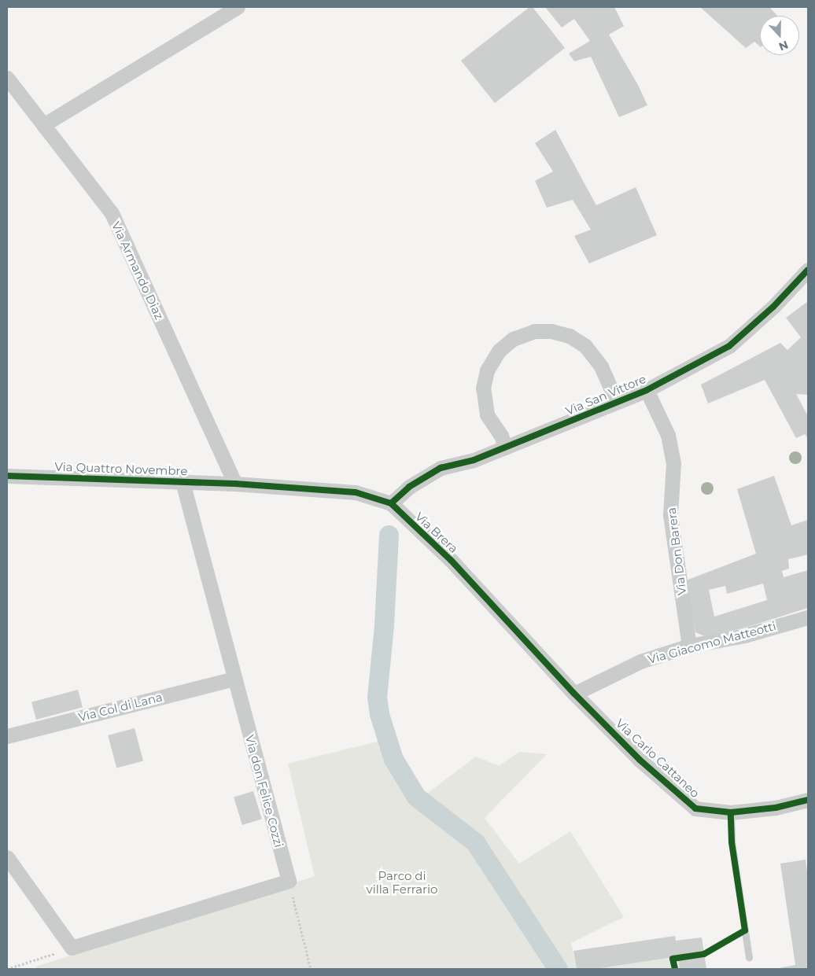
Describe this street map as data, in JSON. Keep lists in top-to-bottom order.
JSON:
{
  "streets": {
    "street": [
      "Via Armando Diaz",
      "Via San Vittore",
      "Via Quattro Novembre",
      "Via Brera",
      "Via Don Barera",
      "Via Giacomo Matteotti",
      "Via Col di Lana",
      "Via Carlo Cattaneo",
      "Via don Felice Cozzi"
    ]
  },
  "crossings": [
    ["Via Armando Diaz", "Via Quattro Novembre"],
    ["Via Armando Diaz", "Via Brera"],
    ["Via San Vittore", "Via Brera"],
    ["Via San Vittore", "Via Don Barera"],
    ["Via Quattro Novembre", "Via Brera"],
    ["Via Quattro Novembre", "Via don Felice Cozzi"],
    ["Via Brera", "Via Giacomo Matteotti"],
    ["Via Brera", "Via Carlo Cattaneo"],
    ["Via Don Barera", "Via Giacomo Matteotti"],
    ["Via Giacomo Matteotti", "Via Carlo Cattaneo"],
    ["Via Col di Lana", "Via don Felice Cozzi"]
  ],
  "parks": ["Parco di villa Ferrario"],
  "north": "bottom"
}
